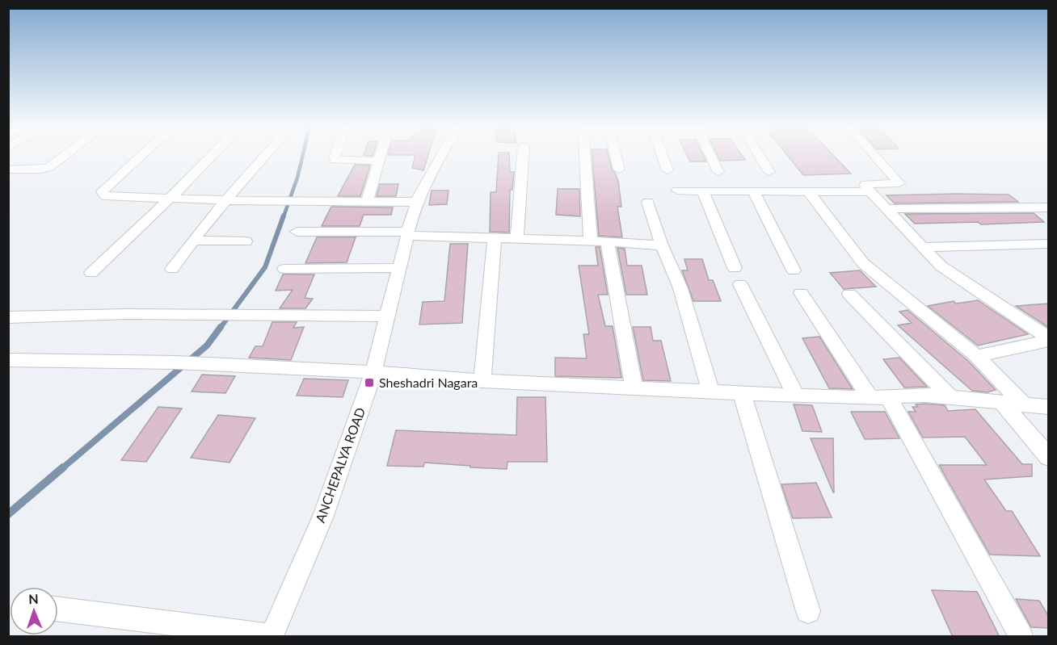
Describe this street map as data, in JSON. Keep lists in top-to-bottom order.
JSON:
{
  "streets": {
    "street": ["ANCHEPALYA ROAD"]
  },
  "places": {
    "transit": ["Sheshadri Nagara"]
  },
  "north": "top"
}
